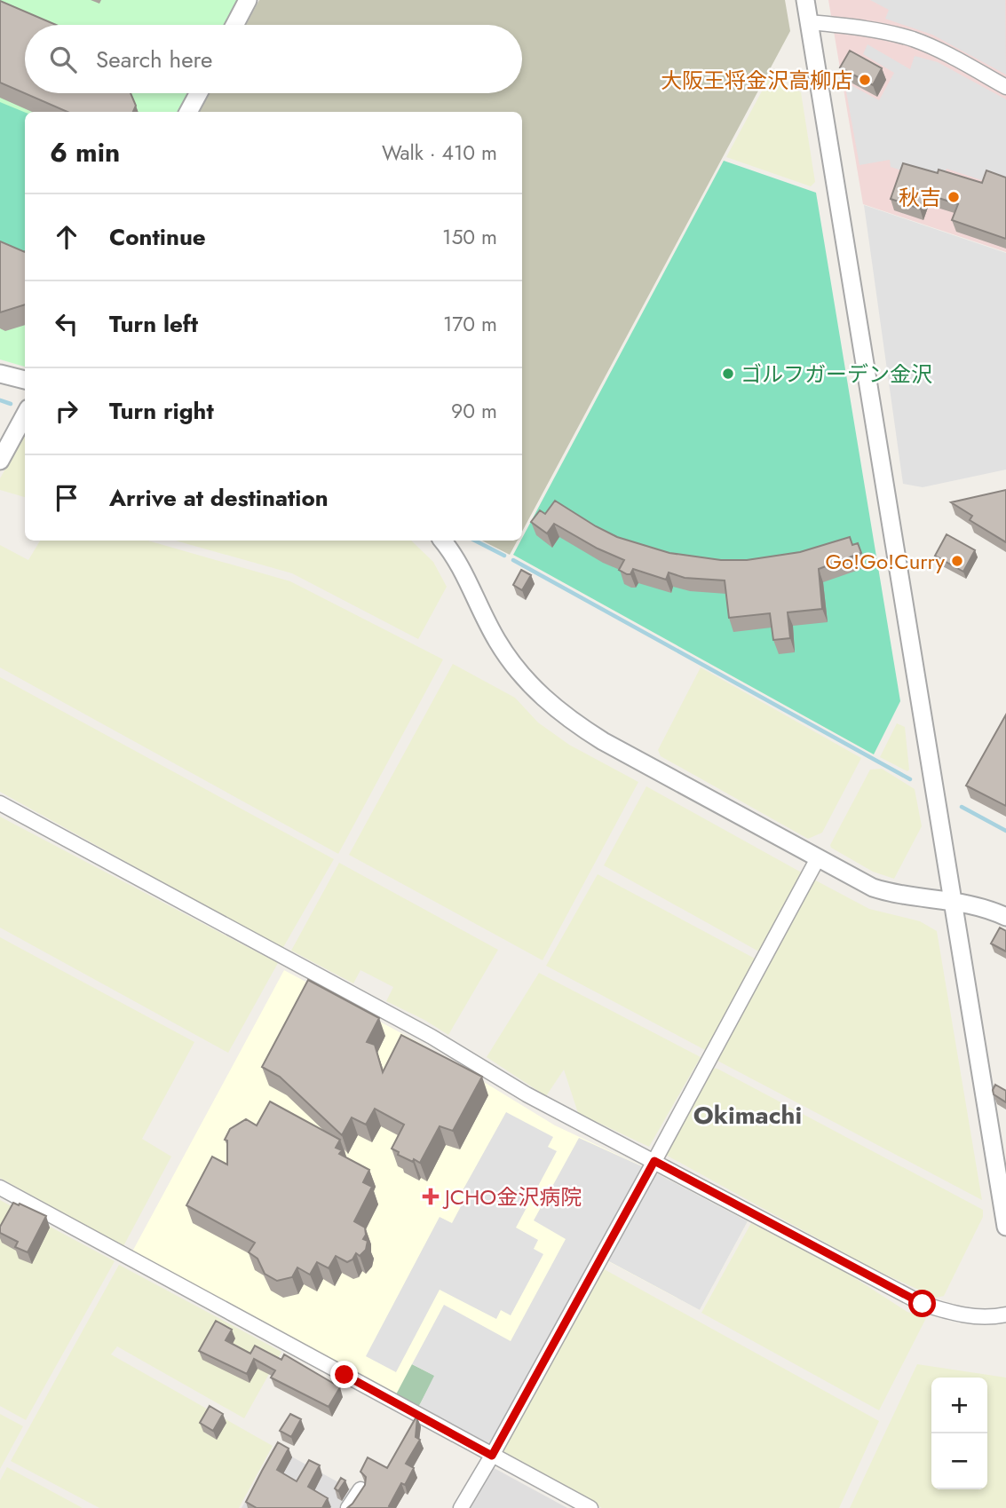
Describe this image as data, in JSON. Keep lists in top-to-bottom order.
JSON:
{
  "districts": ["Okimachi"],
  "places": {
    "other": [
      "大阪王将金沢高柳店",
      "秋吉",
      "ゴルフガーデン金沢",
      "Go!Go!Curry"
    ],
    "health": ["JCHO金沢病院"]
  },
  "page": {
    "search": "Search here",
    "heading": ["6 min", "Walk · 410 m"],
    "list": [
      ["Continue", "150 m"],
      ["Turn left", "170 m"],
      ["Turn right", "90 m"],
      "Arrive at destination"
    ],
    "map_buttons": ["+", "−"]
  }
}
